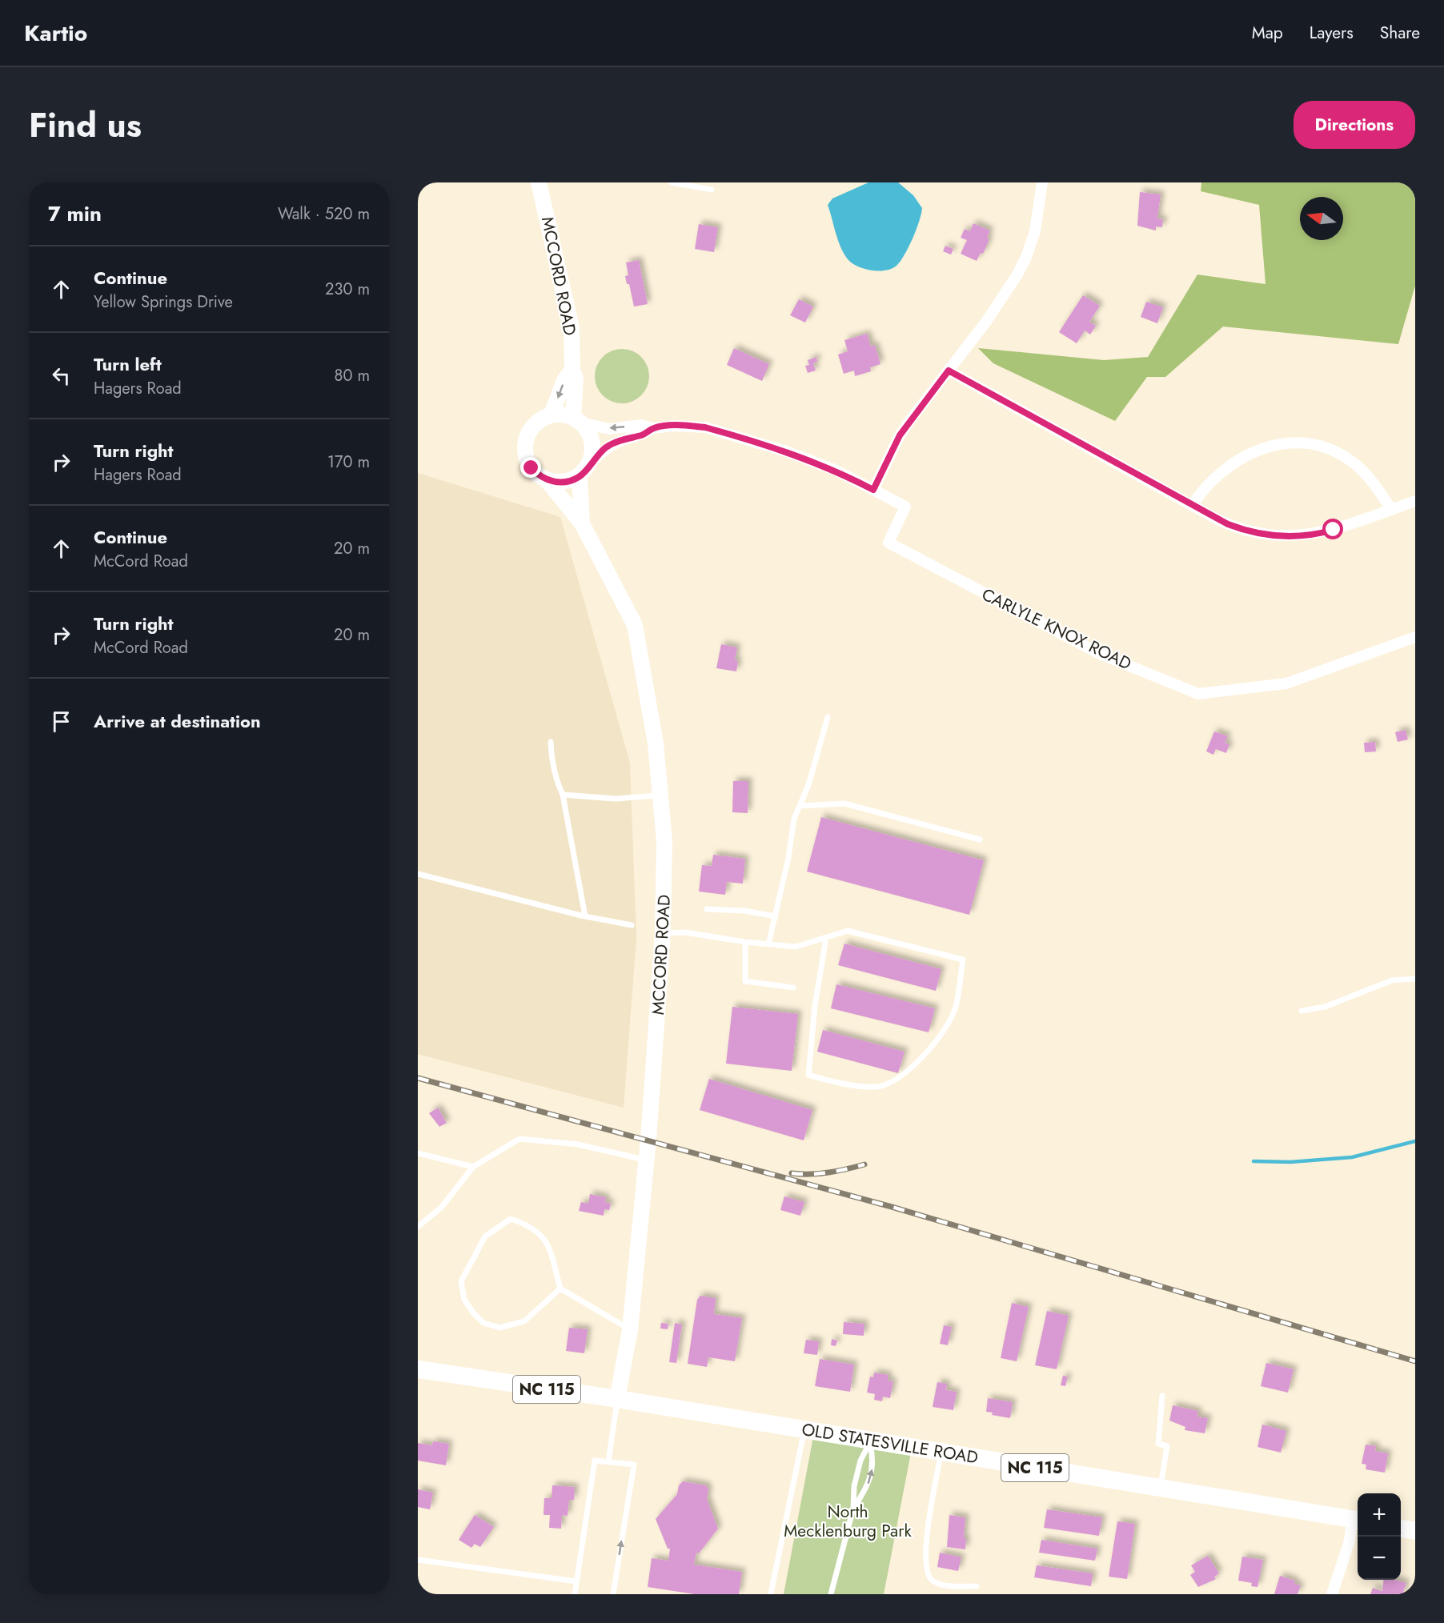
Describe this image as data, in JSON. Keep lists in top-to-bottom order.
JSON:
{
  "streets": {
    "main road": ["NC 115", "OLD STATESVILLE ROAD"],
    "street": ["MCCORD ROAD", "CARLYLE KNOX ROAD"]
  },
  "crossings": [
    ["MCCORD ROAD", "OLD STATESVILLE ROAD"]
  ],
  "parks": ["North Mecklenburg Park"],
  "north": "left",
  "page": {
    "header": "Kartio",
    "nav": ["Map", "Layers", "Share"],
    "title": "Find us",
    "buttons": "Directions",
    "heading": ["7 min", "Walk · 520 m"],
    "list": [
      ["Continue", "Yellow Springs Drive", "230 m"],
      ["Turn left", "Hagers Road", "80 m"],
      ["Turn right", "Hagers Road", "170 m"],
      ["Continue", "McCord Road", "20 m"],
      ["Turn right", "McCord Road", "20 m"],
      "Arrive at destination"
    ],
    "map_buttons": ["+", "−"]
  }
}
